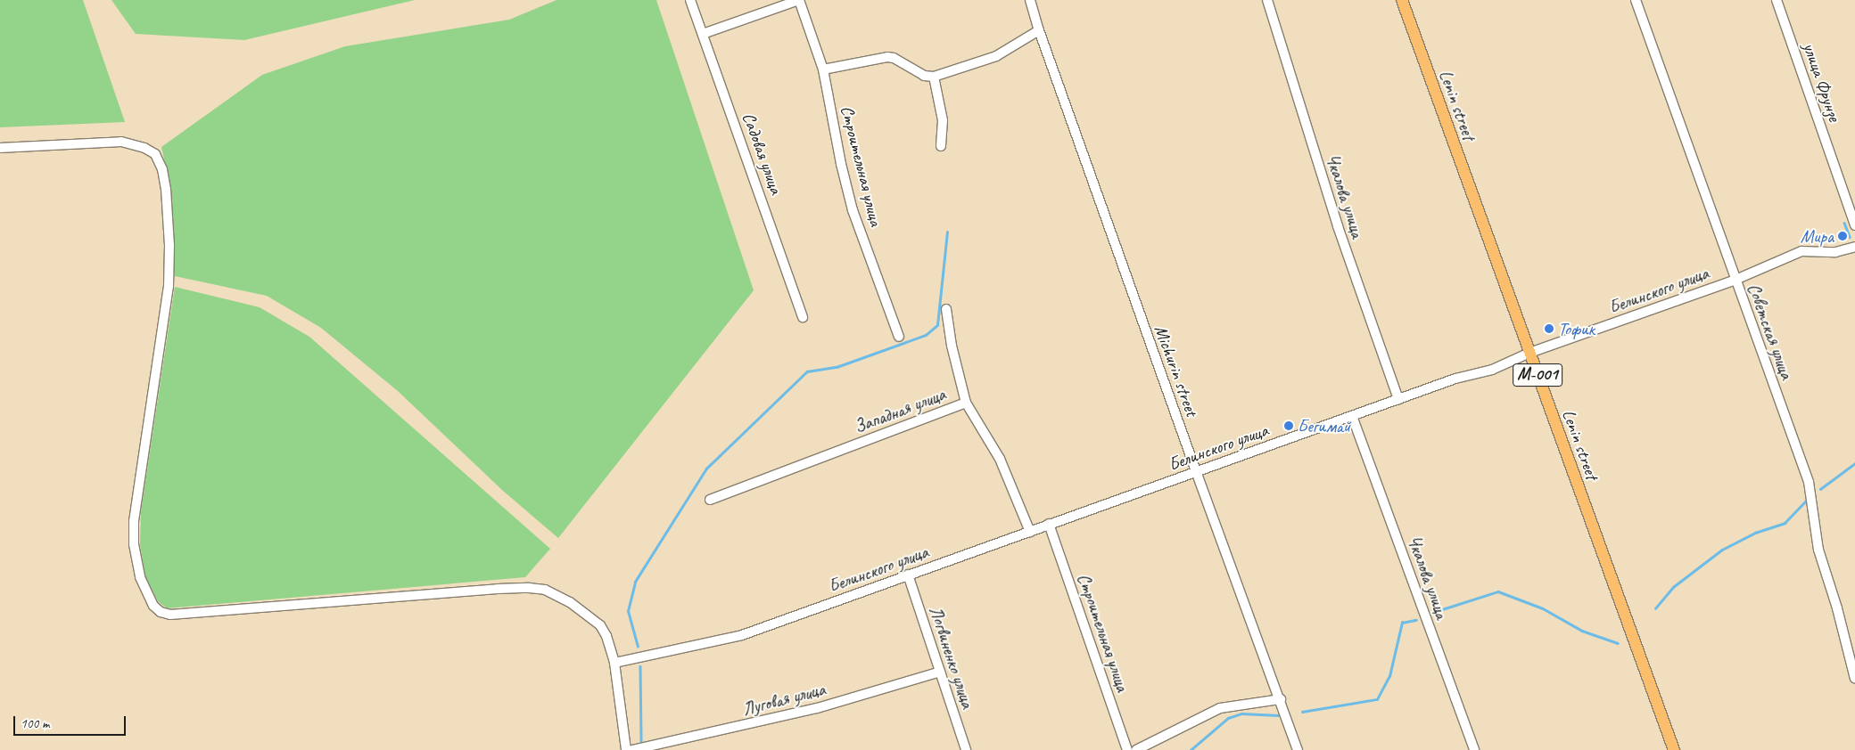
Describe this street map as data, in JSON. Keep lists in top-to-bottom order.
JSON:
{
  "streets": {
    "main road": ["Lenin street", "М-001"],
    "street": [
      "улица Фрунзе",
      "Садовая улица",
      "Строительная улица",
      "Чкалова улица",
      "Белинского улица",
      "Советская улица",
      "Michurin street",
      "Западная улица",
      "Логвиненко улица",
      "Луговая улица"
    ]
  },
  "crossings": [
    ["Lenin street", "Белинского улица"],
    ["Строительная улица", "Белинского улица"],
    ["Чкалова улица", "Белинского улица"],
    ["Белинского улица", "Советская улица"],
    ["Белинского улица", "Michurin street"],
    ["Белинского улица", "Западная улица"],
    ["Белинского улица", "Логвиненко улица"],
    ["Логвиненко улица", "Луговая улица"]
  ],
  "places": ["Мира", "Тофик", "Бегимай"],
  "scale_bar": "100 m"
}
